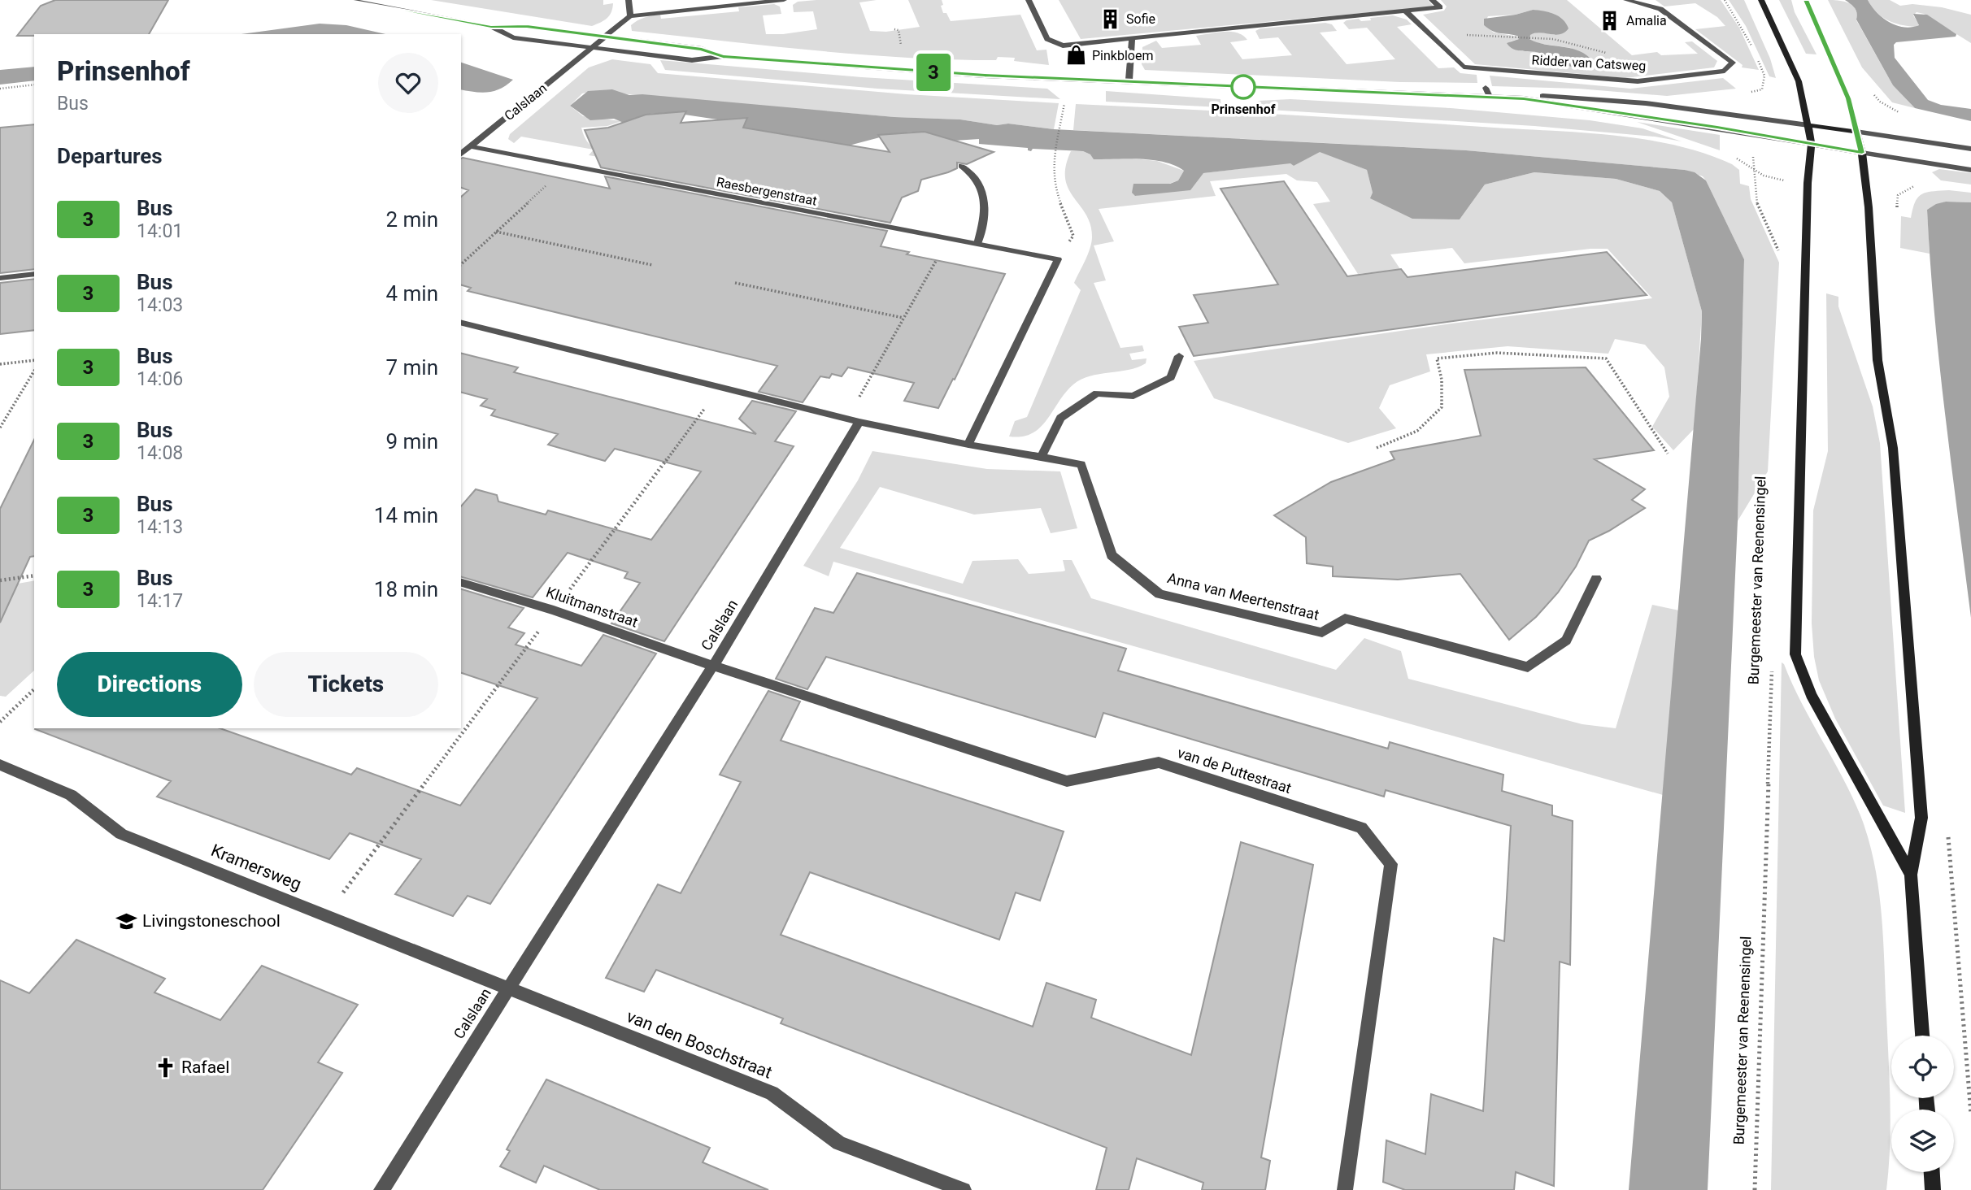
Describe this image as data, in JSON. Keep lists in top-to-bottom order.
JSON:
{
  "streets": {
    "street": [
      "Ridder van Catsweg",
      "Calslaan",
      "Raesbergenstraat",
      "Anna van Meertenstraat",
      "Kluitmanstraat",
      "van de Puttestraat",
      "Kramersweg",
      "van den Boschstraat"
    ],
    "path": ["Burgemeester van Reenensingel"]
  },
  "crossings": [
    ["Calslaan", "Raesbergenstraat"],
    ["Calslaan", "Anna van Meertenstraat"],
    ["Calslaan", "Kluitmanstraat"],
    ["Calslaan", "van de Puttestraat"],
    ["Calslaan", "Kramersweg"],
    ["Calslaan", "van den Boschstraat"],
    ["Kluitmanstraat", "van de Puttestraat"],
    ["Kramersweg", "van den Boschstraat"]
  ],
  "places": {
    "building": ["Sofie", "Amalia"],
    "shop": ["Pinkbloem"],
    "other": ["Prinsenhof"],
    "school or university": ["Livingstoneschool"],
    "church": ["Rafael"]
  },
  "lines": ["bus line 3"],
  "page": {
    "on_map": "3",
    "heading": [
      ["Prinsenhof", "Bus"],
      "Departures"
    ],
    "list": [
      {
        "mark": "3",
        "name": "Bus",
        "note": "14:01",
        "value": "2 min"
      },
      {
        "mark": "3",
        "name": "Bus",
        "note": "14:03",
        "value": "4 min"
      },
      {
        "mark": "3",
        "name": "Bus",
        "note": "14:06",
        "value": "7 min"
      },
      {
        "mark": "3",
        "name": "Bus",
        "note": "14:08",
        "value": "9 min"
      },
      {
        "mark": "3",
        "name": "Bus",
        "note": "14:13",
        "value": "14 min"
      },
      {
        "mark": "3",
        "name": "Bus",
        "note": "14:17",
        "value": "18 min"
      }
    ],
    "buttons": ["Directions", "Tickets"]
  }
}
